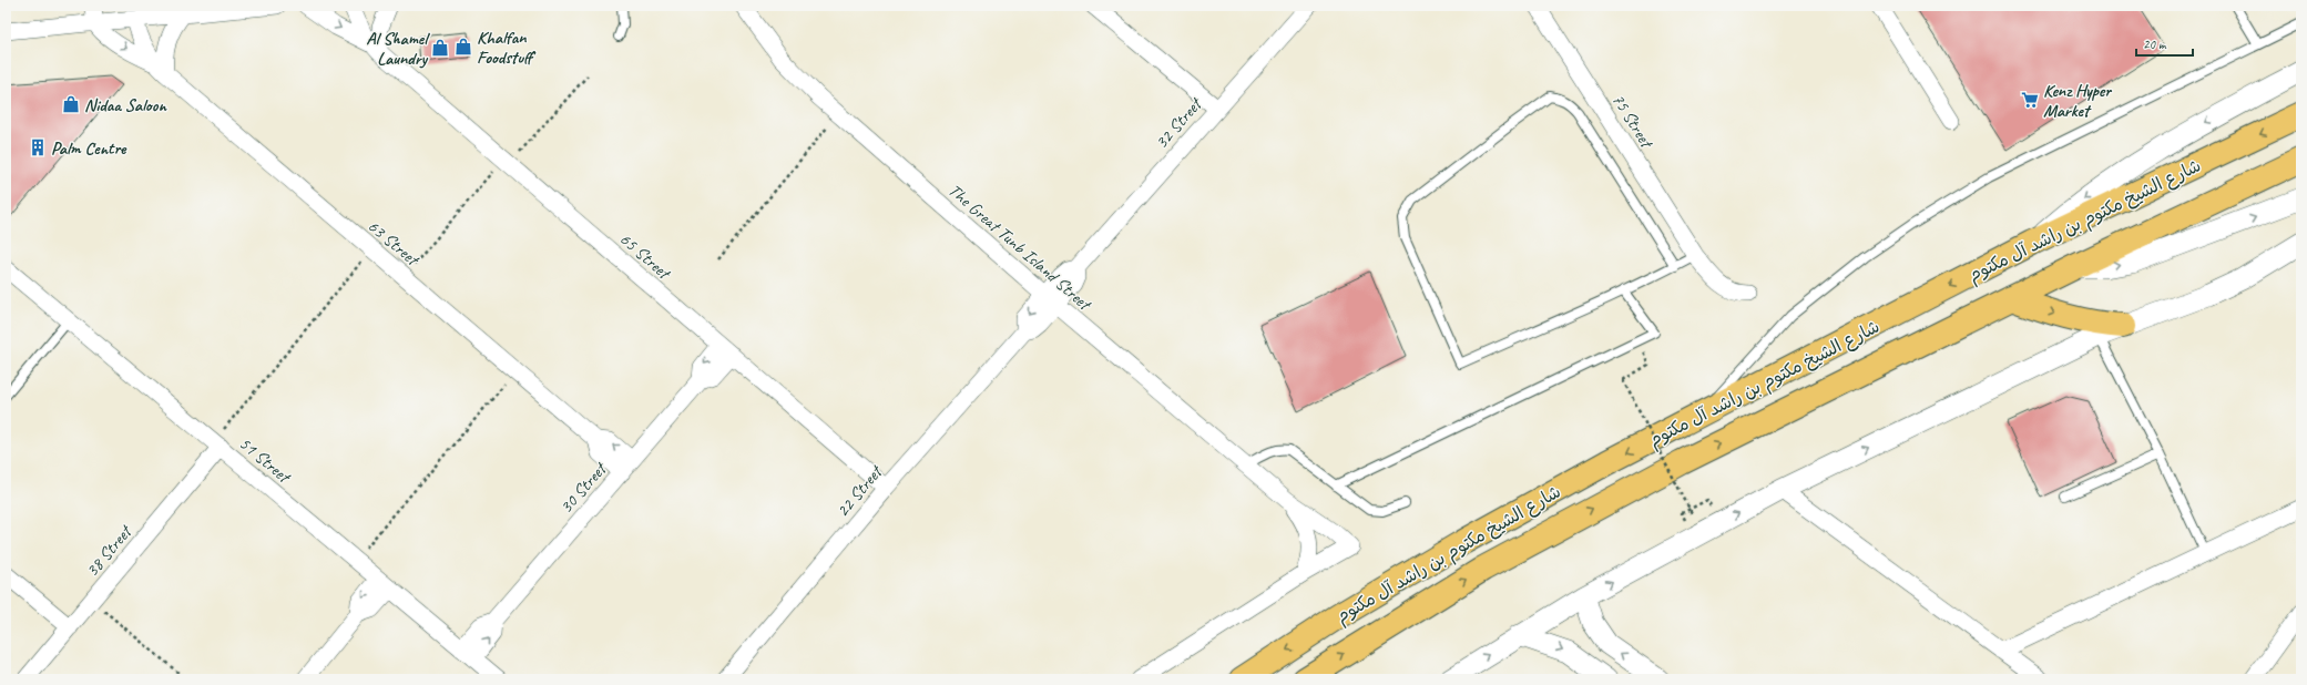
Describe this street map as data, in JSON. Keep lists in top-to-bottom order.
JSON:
{
  "streets": {
    "main road": ["شارع الشيخ مكتوم بن راشد آل مكتوم"],
    "street": [
      "75 Street",
      "32 Street",
      "63 Street",
      "The Great Tunb Island Street",
      "65 Street",
      "51 Street",
      "30 Street",
      "22 Street",
      "38 Street"
    ]
  },
  "crossings": [
    ["32 Street", "The Great Tunb Island Street"],
    ["32 Street", "22 Street"],
    ["63 Street", "30 Street"],
    ["The Great Tunb Island Street", "22 Street"],
    ["65 Street", "30 Street"],
    ["65 Street", "22 Street"],
    ["51 Street", "30 Street"],
    ["51 Street", "38 Street"]
  ],
  "places": {
    "shop": ["Khalfan Foodstuff", "Al Shamel Laundry", "Nidaa Saloon"],
    "supermarket": ["Kenz Hyper Market"],
    "building": ["Palm Centre"]
  },
  "scale_bar": "20 m"
}
